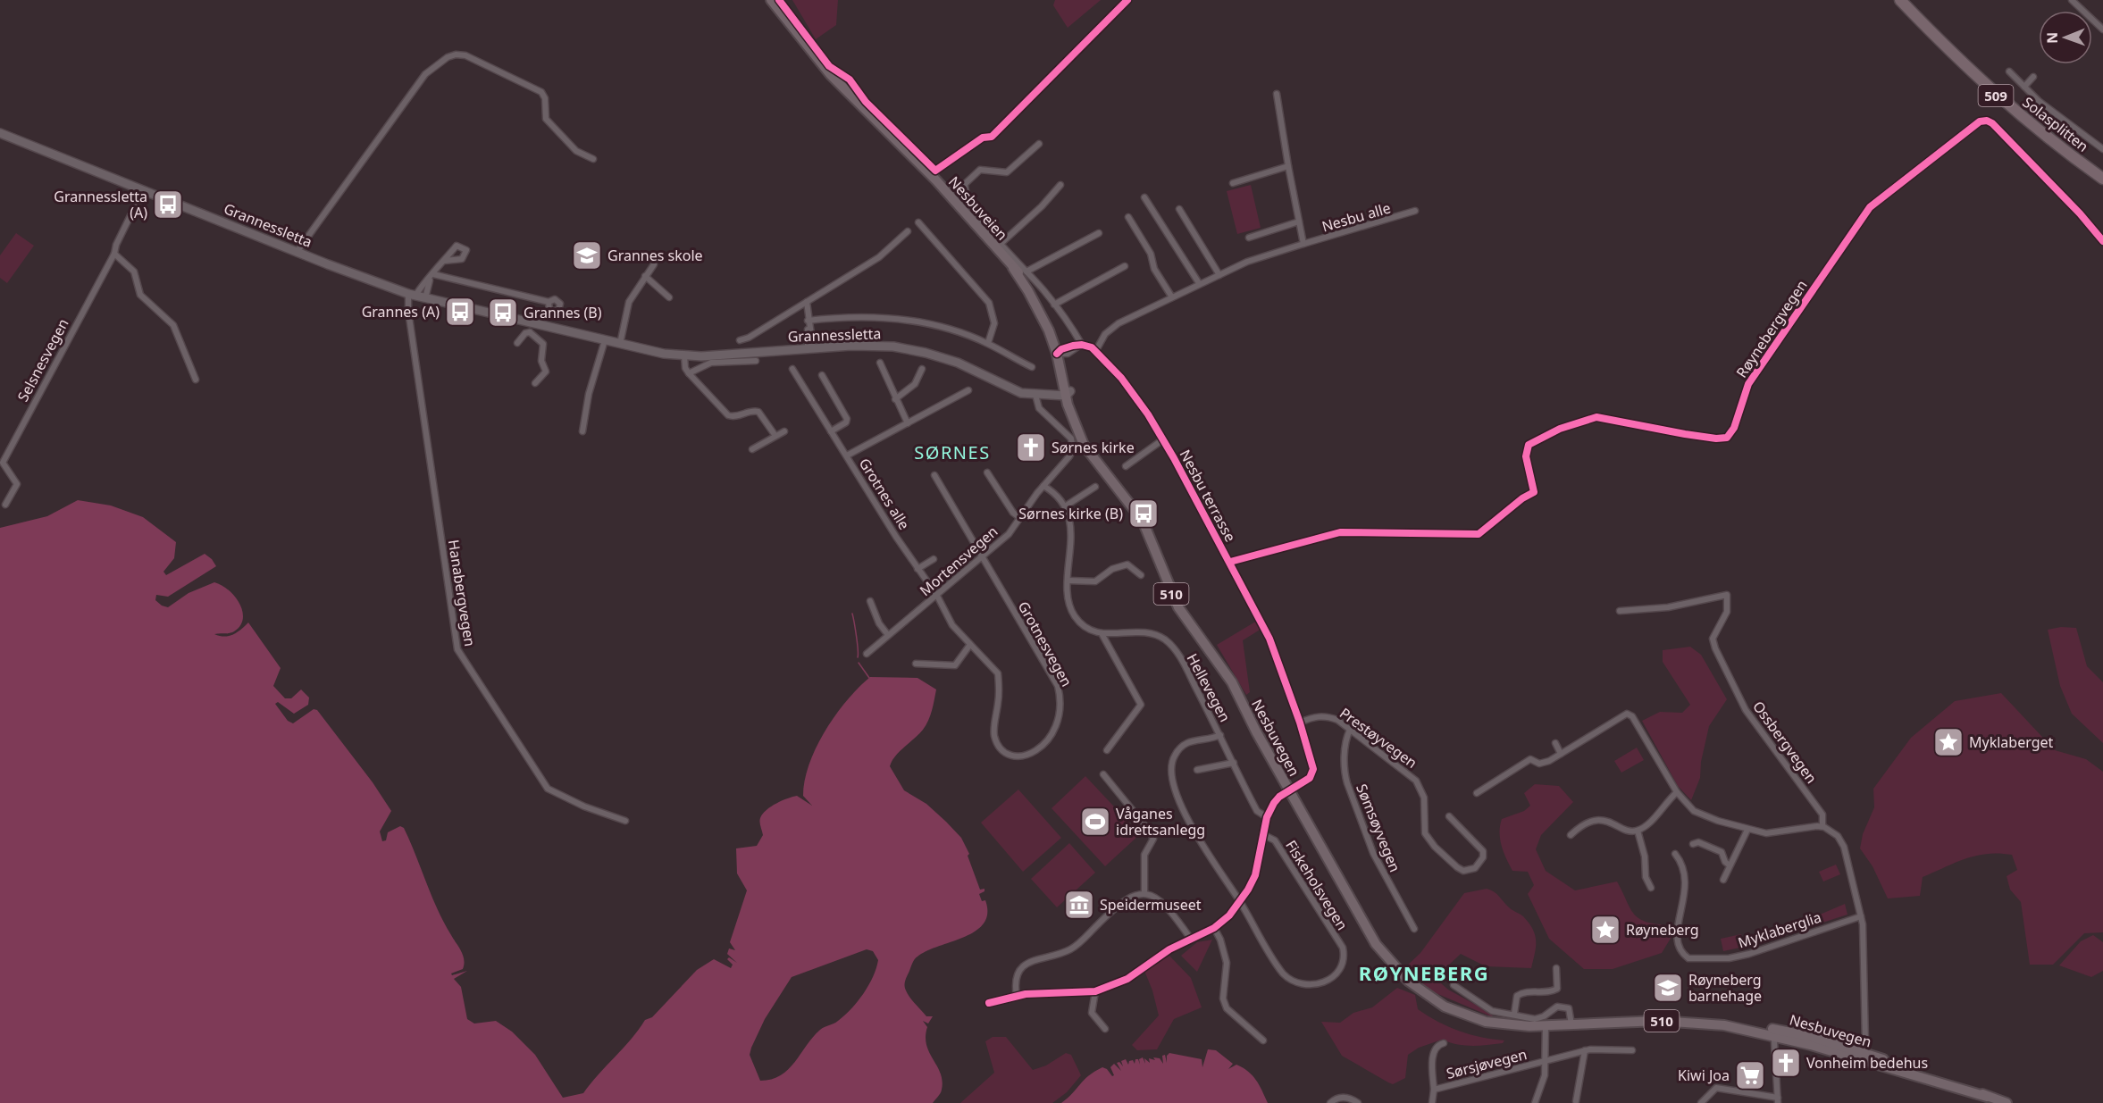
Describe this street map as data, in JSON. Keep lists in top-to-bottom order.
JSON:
{
  "streets": {
    "highway": ["509", "Solasplitten"],
    "main road": [
      "Nesbuveien",
      "Grannessletta",
      "510",
      "Nesbuvegen"
    ],
    "street": [
      "Nesbu alle",
      "Røynebergvegen",
      "Selsnesvegen",
      "Grotnes alle",
      "Nesbu terrasse",
      "Mortensvegen",
      "Hanabergvegen",
      "Grotnesvegen",
      "Hellevegen",
      "Prestøyvegen",
      "Ossbergvegen",
      "Sømsøyvegen",
      "Fiskeholsvegen",
      "Myklaberglia",
      "Sørsjøvegen"
    ]
  },
  "crossings": [
    ["Nesbuveien", "Nesbuvegen"],
    ["Nesbu alle", "Nesbu terrasse"],
    ["Grannessletta", "Selsnesvegen"],
    ["Grannessletta", "Mortensvegen"],
    ["Grannessletta", "Hanabergvegen"],
    ["Røynebergvegen", "Nesbu terrasse"],
    ["Grotnes alle", "Mortensvegen"],
    ["Grotnes alle", "Grotnesvegen"],
    ["Nesbu terrasse", "Hellevegen"],
    ["Nesbu terrasse", "Nesbuvegen"],
    ["Nesbu terrasse", "Prestøyvegen"],
    ["Mortensvegen", "Grotnesvegen"],
    ["Hellevegen", "Fiskeholsvegen"],
    ["Prestøyvegen", "Sømsøyvegen"]
  ],
  "districts": ["SØRNES", "RØYNEBERG"],
  "places": {
    "bus stop": [
      "Grannessletta (A)",
      "Grannes (A)",
      "Grannes (B)",
      "Sørnes kirke (B)"
    ],
    "school or university": ["Grannes skole", "Røyneberg barnehage"],
    "church": ["Sørnes kirke", "Vonheim bedehus"],
    "place": ["Myklaberget", "Røyneberg"],
    "sports": ["Våganes idrettsanlegg"],
    "museum": ["Speidermuseet"],
    "supermarket": ["Kiwi Joa"]
  },
  "north": "left"
}
